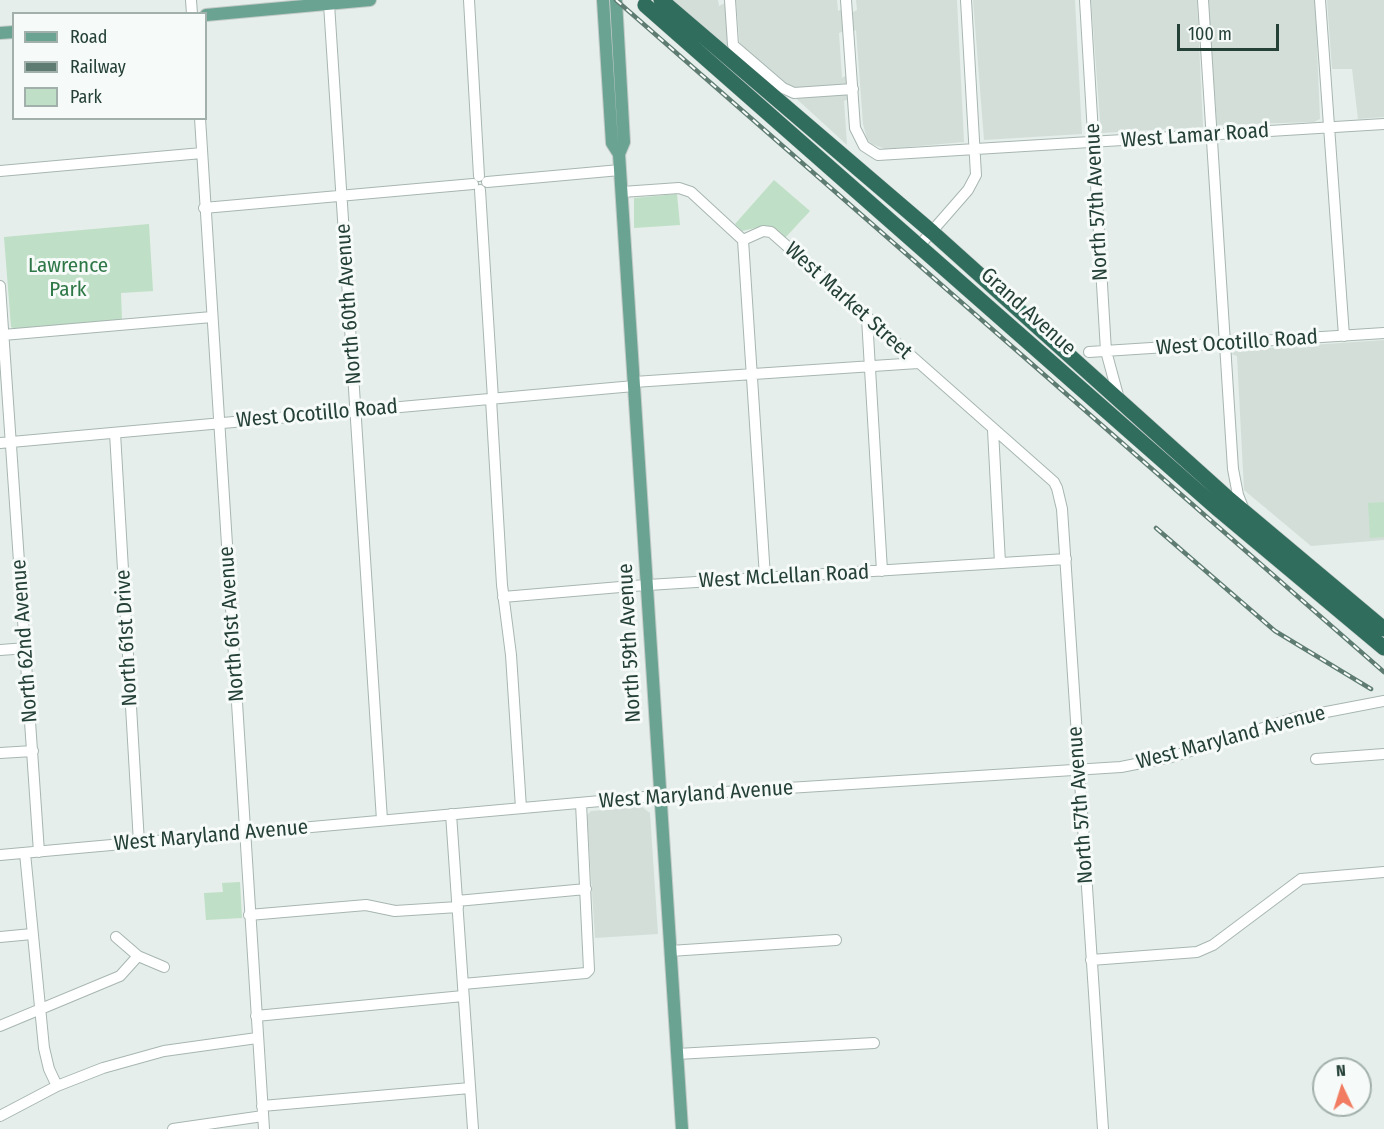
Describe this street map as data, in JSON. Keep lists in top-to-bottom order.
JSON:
{
  "streets": {
    "highway": ["Grand Avenue"],
    "main road": ["North 59th Avenue"],
    "street": [
      "West Lamar Road",
      "North 57th Avenue",
      "West Market Street",
      "North 60th Avenue",
      "West Ocotillo Road",
      "West McLellan Road",
      "North 61st Avenue",
      "North 61st Drive",
      "North 62nd Avenue",
      "West Maryland Avenue"
    ]
  },
  "crossings": [
    ["West Lamar Road", "North 57th Avenue"],
    ["North 57th Avenue", "West Market Street"],
    ["North 57th Avenue", "Grand Avenue"],
    ["North 57th Avenue", "West Ocotillo Road"],
    ["North 57th Avenue", "West McLellan Road"],
    ["North 57th Avenue", "West Maryland Avenue"],
    ["West Market Street", "West Ocotillo Road"],
    ["North 60th Avenue", "West Ocotillo Road"],
    ["North 60th Avenue", "West Maryland Avenue"],
    ["West Ocotillo Road", "North 61st Avenue"],
    ["West Ocotillo Road", "North 61st Drive"],
    ["West Ocotillo Road", "North 62nd Avenue"],
    ["West Ocotillo Road", "North 59th Avenue"],
    ["West McLellan Road", "North 59th Avenue"],
    ["North 61st Avenue", "West Maryland Avenue"],
    ["North 61st Drive", "West Maryland Avenue"],
    ["North 62nd Avenue", "West Maryland Avenue"],
    ["North 59th Avenue", "West Maryland Avenue"]
  ],
  "parks": ["Lawrence Park"],
  "legend": ["Road", "Railway", "Park"],
  "scale_bar": "100 m",
  "north": "top"
}
